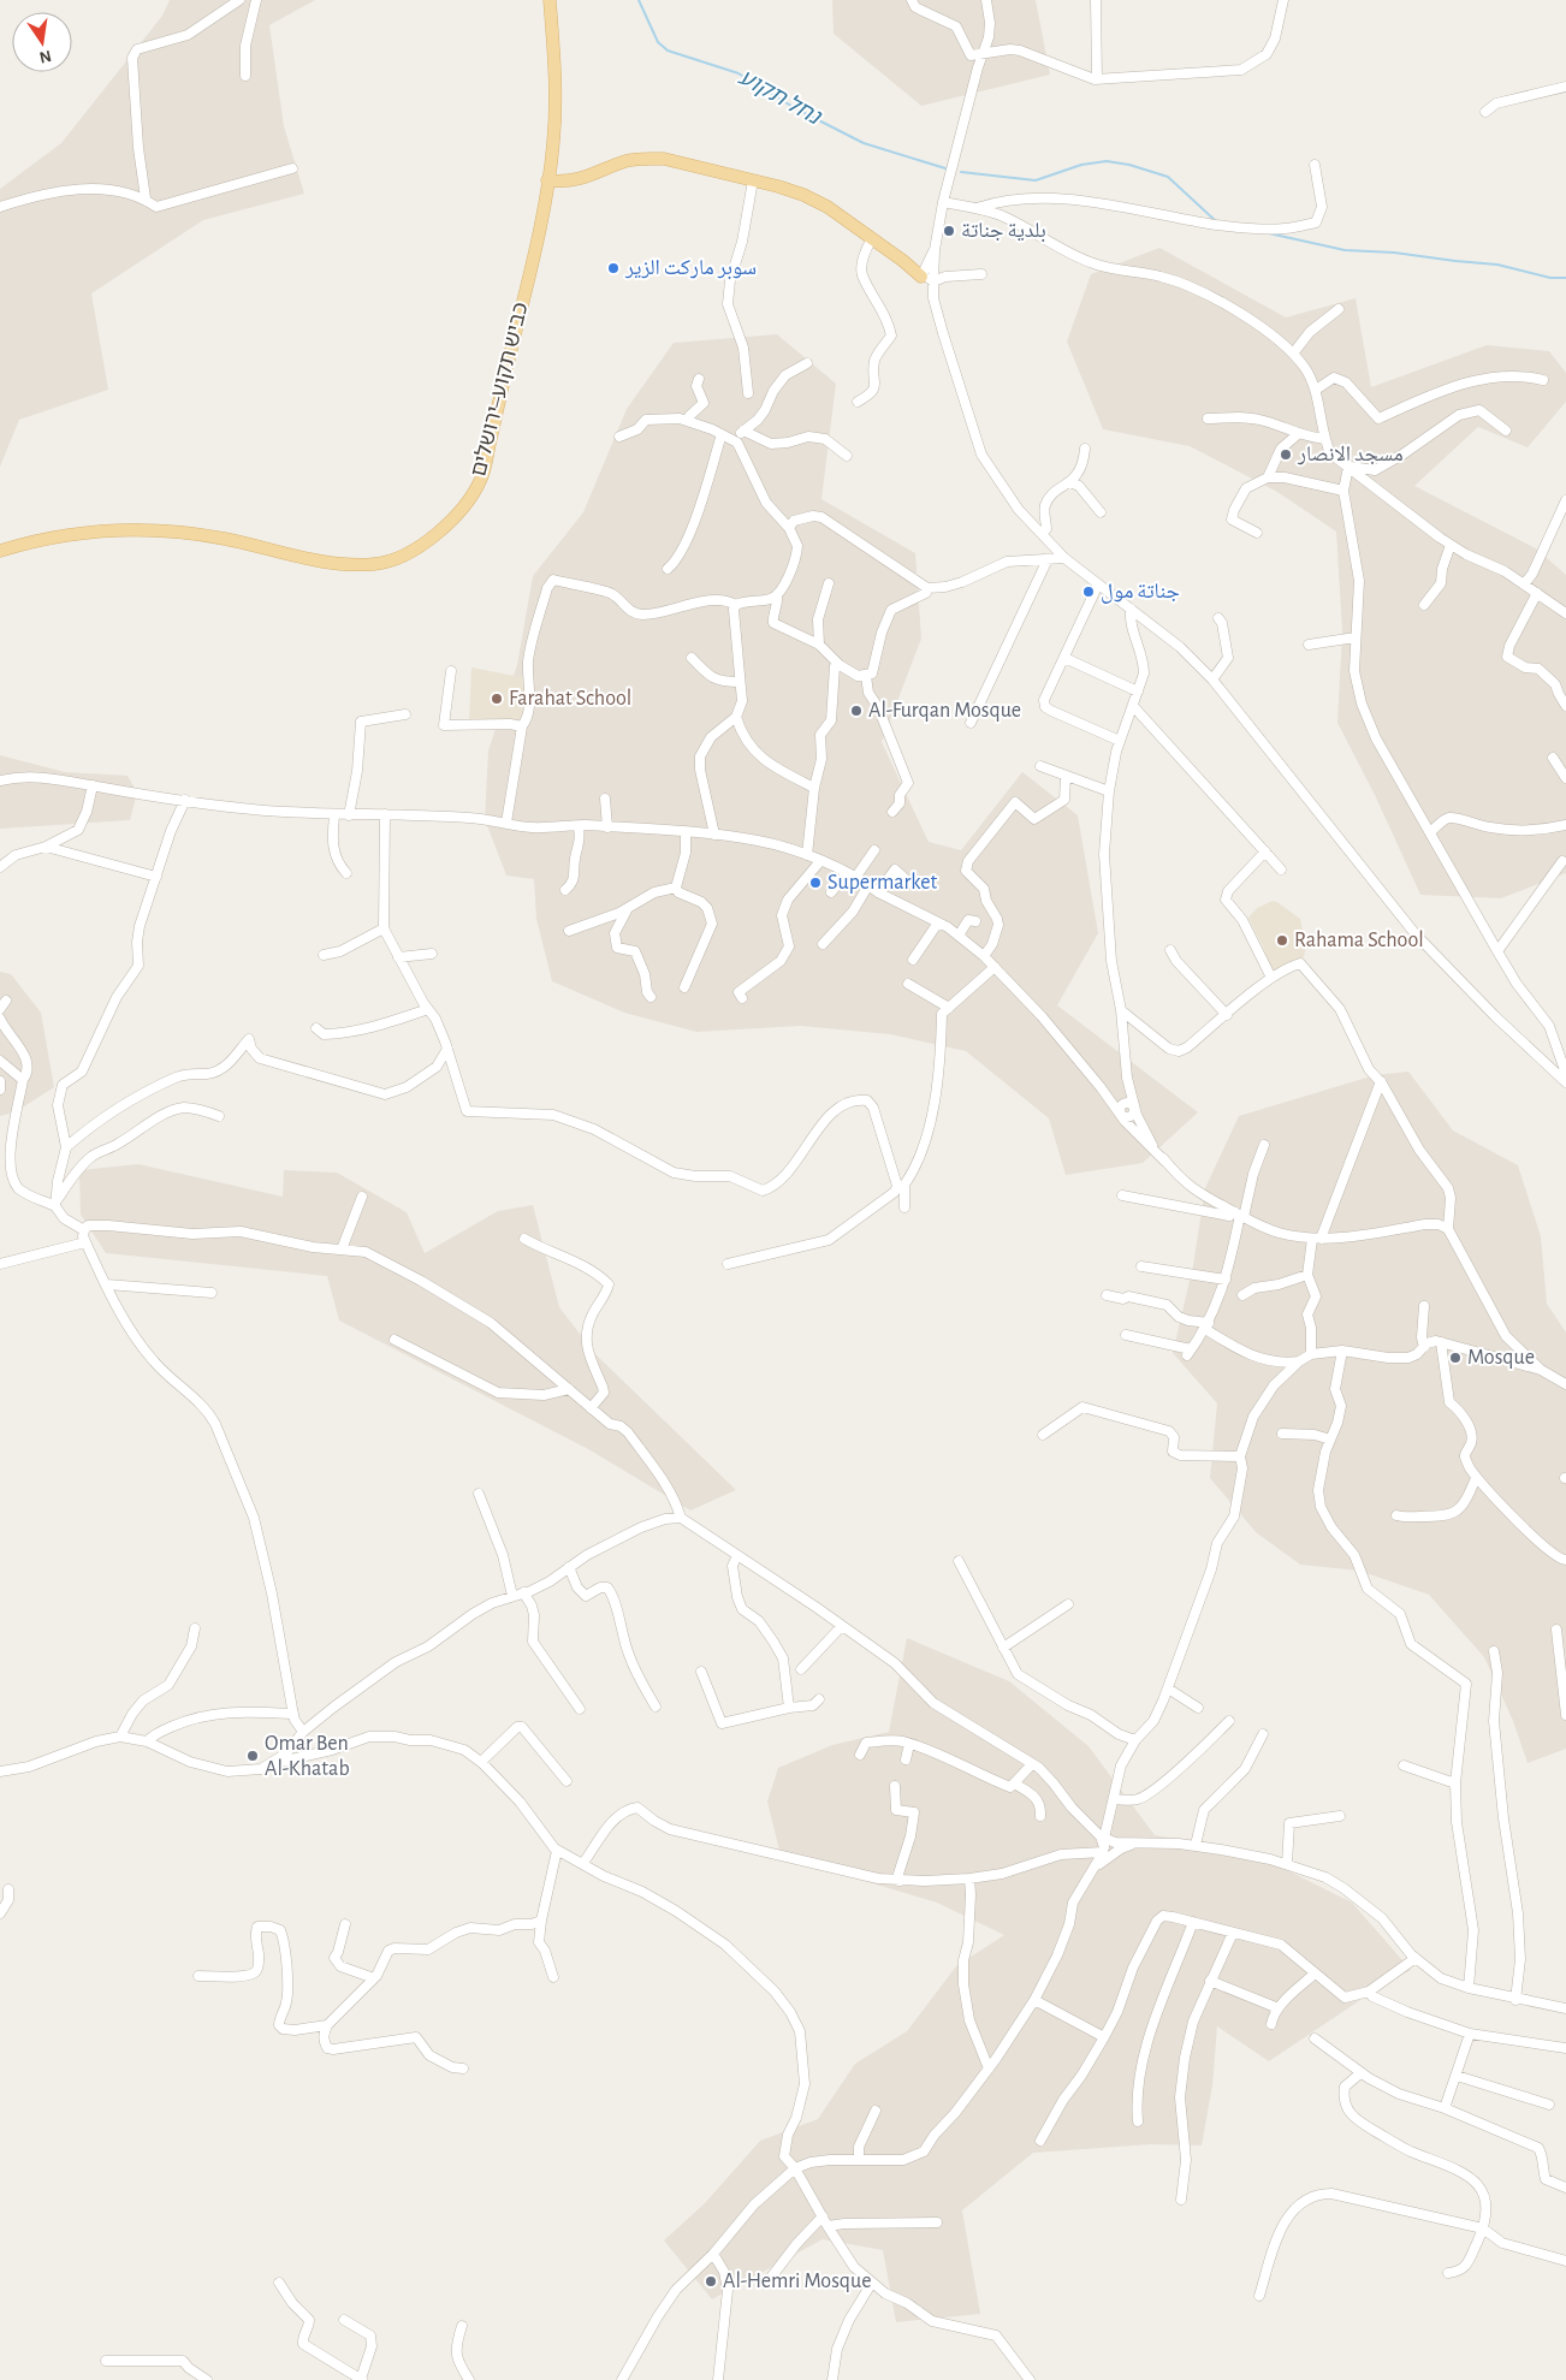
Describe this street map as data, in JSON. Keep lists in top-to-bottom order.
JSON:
{
  "streets": {
    "main road": ["כביש תקוע–ירושלים"]
  },
  "water": ["נחל תקוע"],
  "places": [
    "بلدية جناتة",
    "سوبر ماركت الزير",
    "مسجد الانصار",
    "جناتة مول",
    "Farahat School",
    "Al-Furqan Mosque",
    "Supermarket",
    "Rahama School",
    "Mosque",
    "Omar Ben Al-Khatab",
    "Al-Hemri Mosque"
  ],
  "north": "bottom"
}
